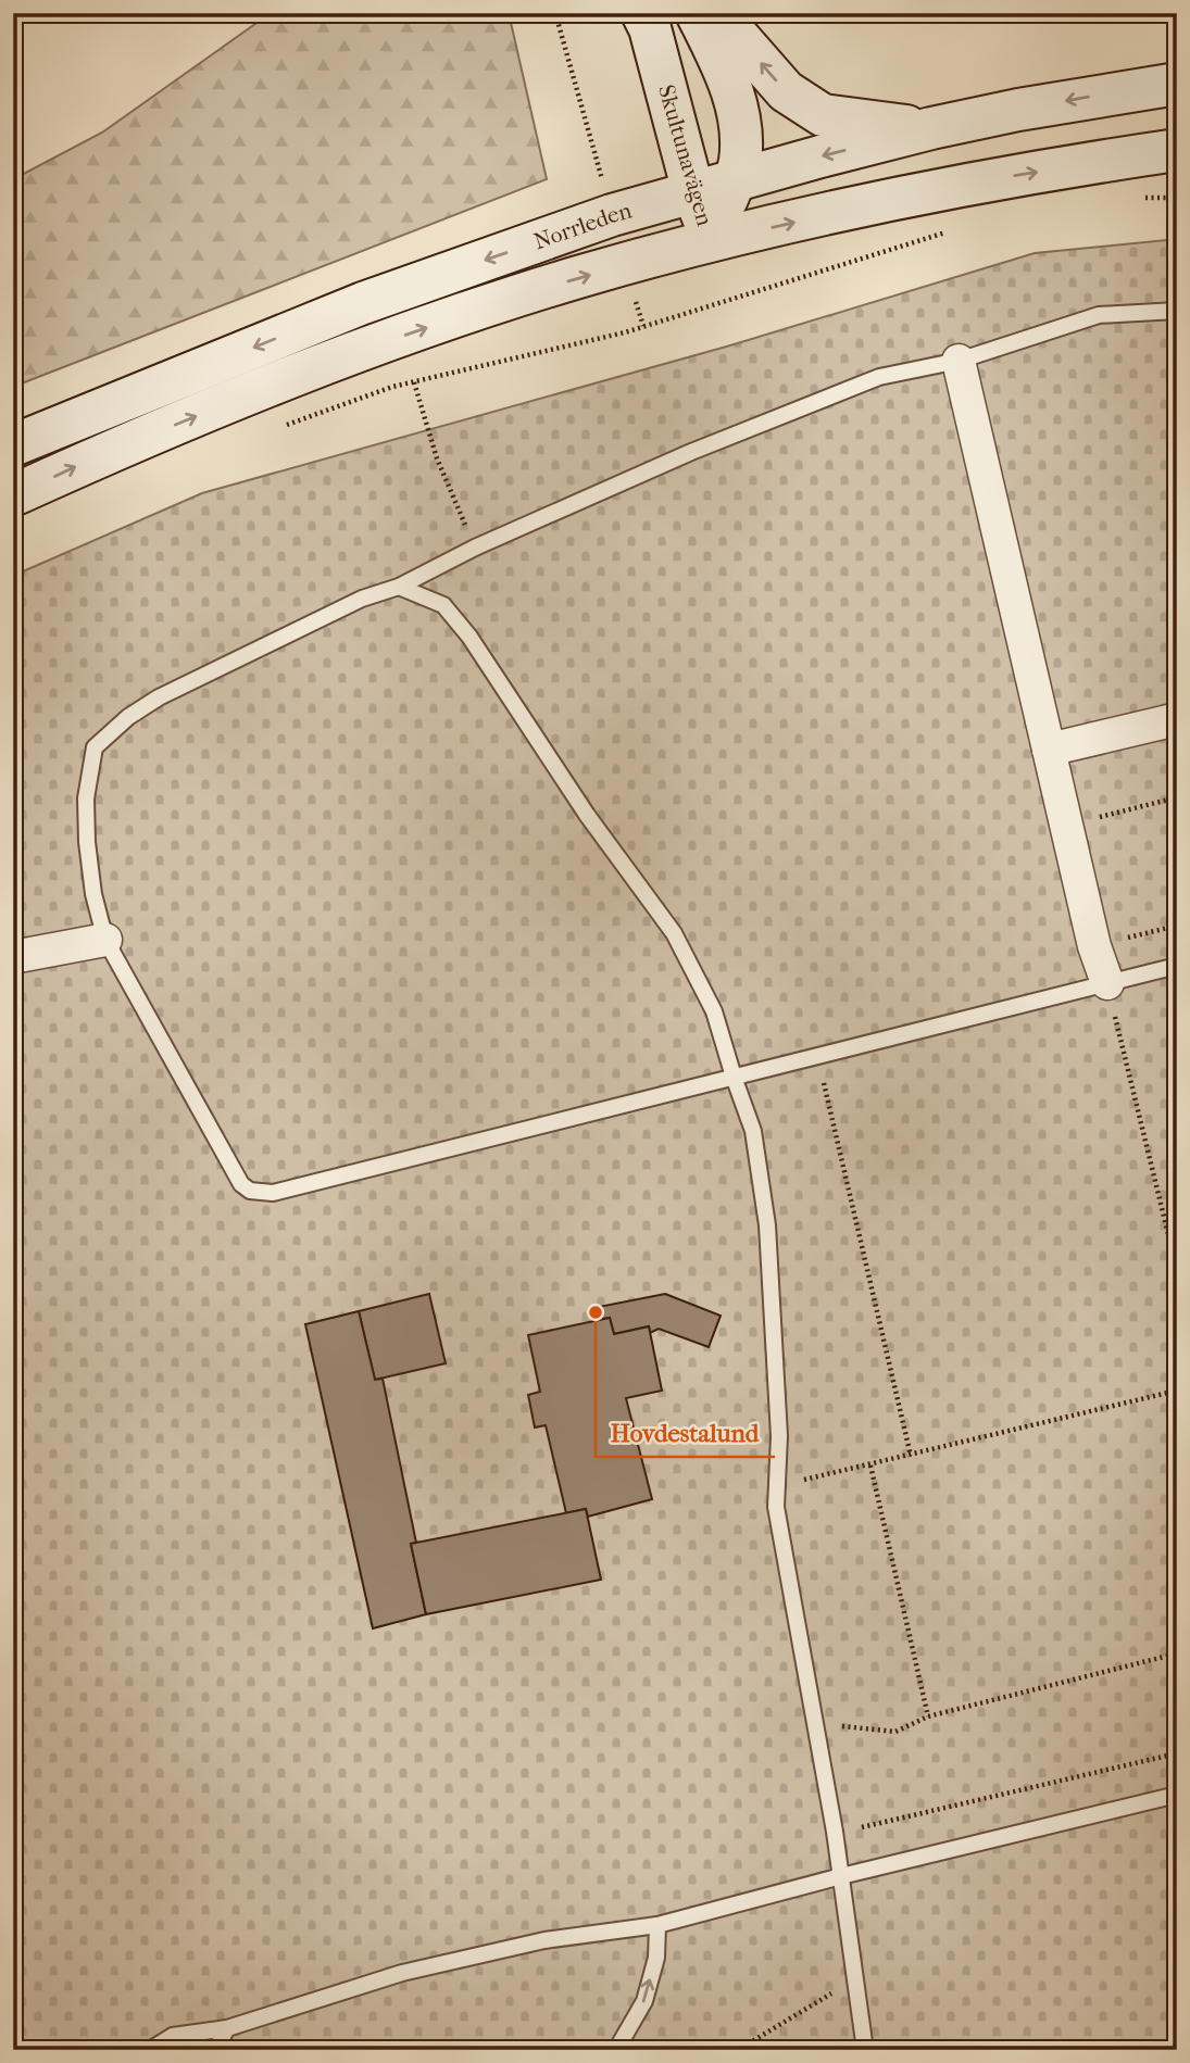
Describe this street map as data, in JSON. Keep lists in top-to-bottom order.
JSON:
{
  "streets": {
    "main road": ["Skultunavägen", "Norrleden"]
  },
  "crossings": [
    ["Skultunavägen", "Norrleden"]
  ],
  "places": ["Hovdestalund"]
}
